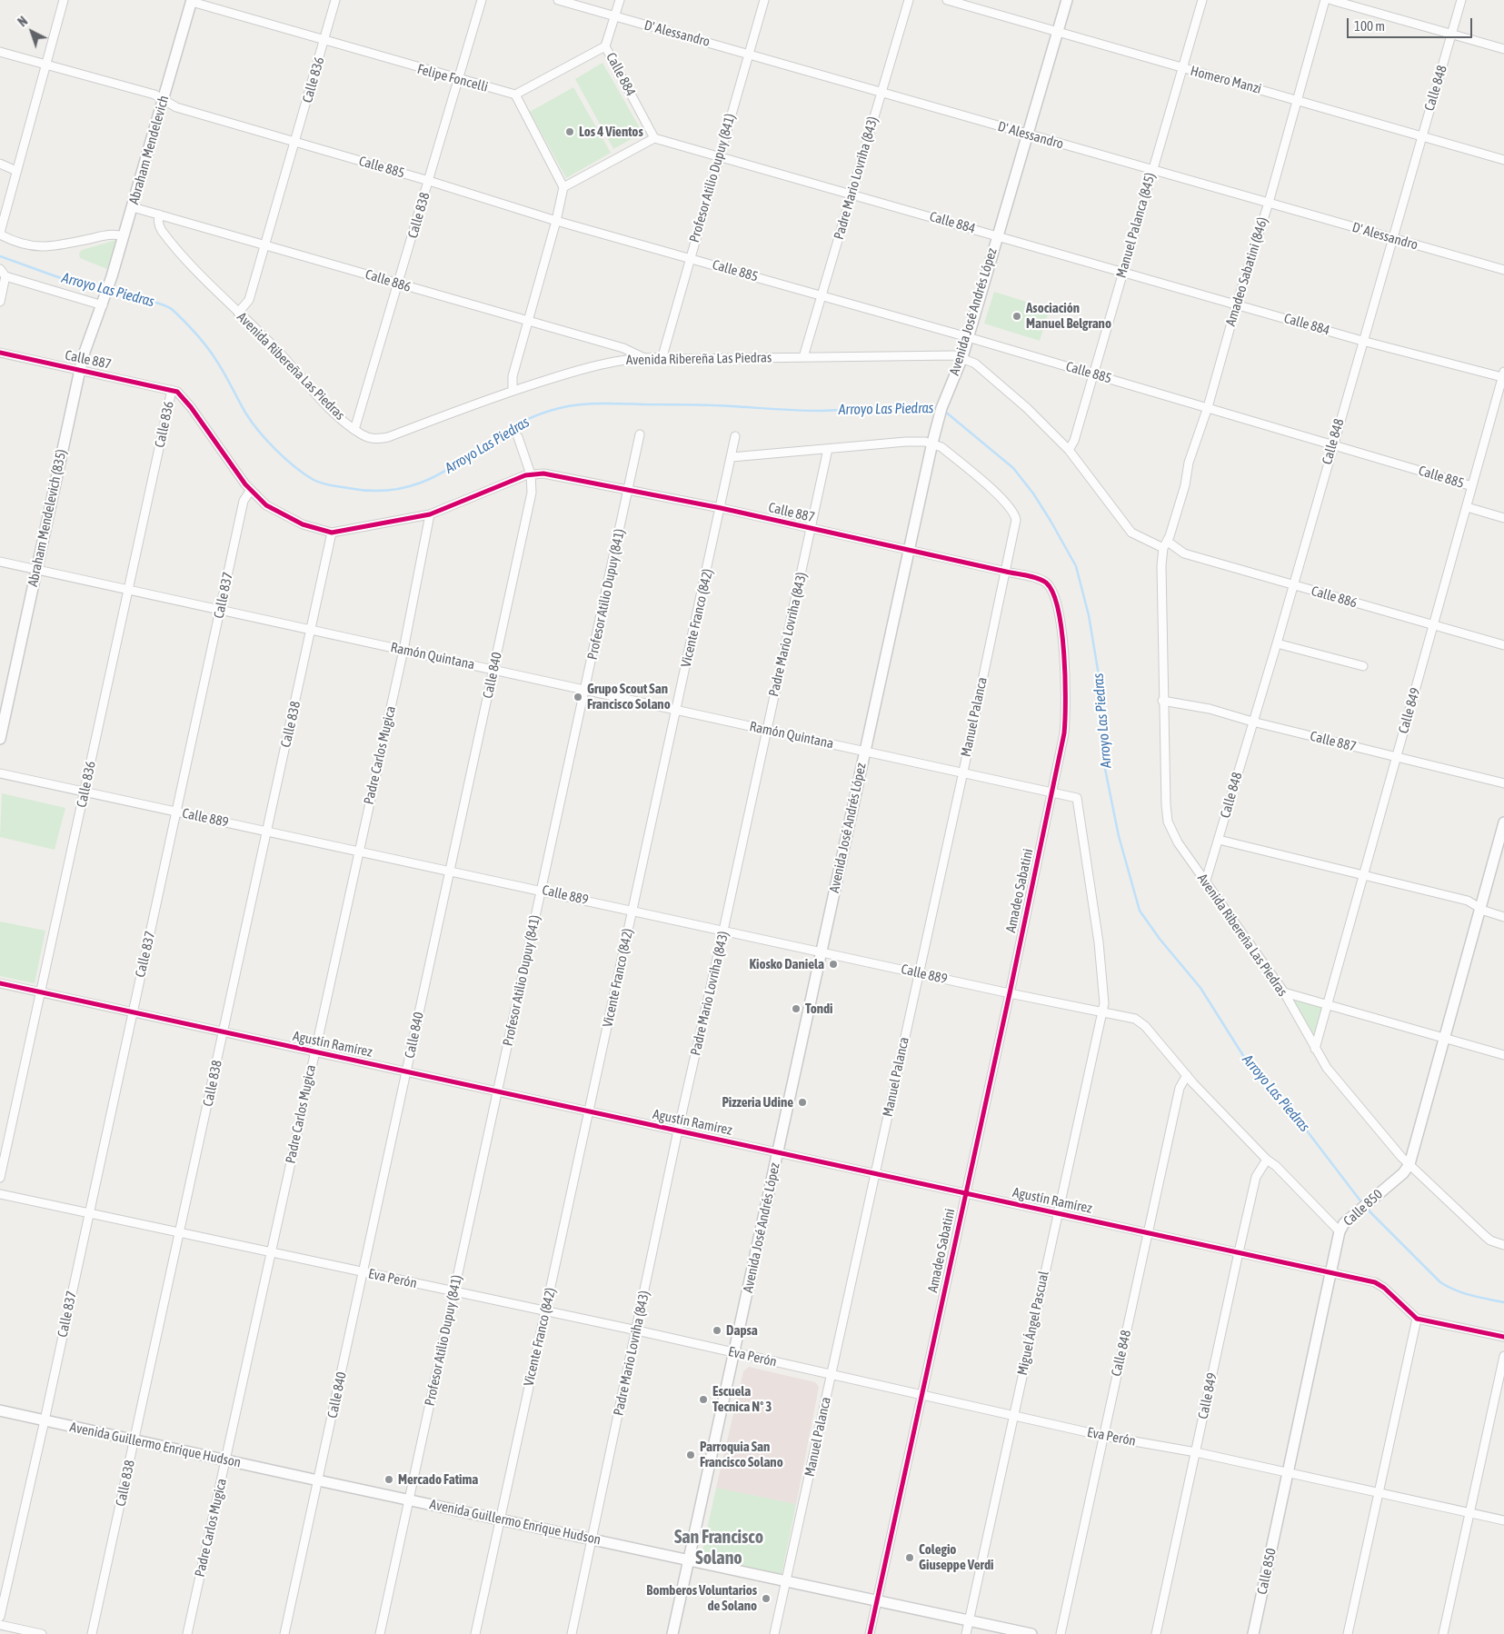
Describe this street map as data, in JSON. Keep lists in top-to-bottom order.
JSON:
{
  "streets": {
    "main road": [
      "Abraham Mendelevich",
      "Avenida José Andrés López",
      "Abraham Mendelevich (835)",
      "Calle 850",
      "Avenida Guillermo Enrique Hudson"
    ],
    "street": [
      "D' Alessandro",
      "Calle 884",
      "Felipe Foncelli",
      "Calle 836",
      "Homero Manzi",
      "Calle 848",
      "Calle 885",
      "Profesor Atilio Dupuy (841)",
      "Padre Mario Lovriha (843)",
      "Calle 838",
      "Manuel Palanca (845)",
      "Amadeo Sabatini (846)",
      "Calle 886",
      "Avenida Ribereña Las Piedras",
      "Calle 887",
      "Calle 837",
      "Vicente Franco (842)",
      "Ramón Quintana",
      "Calle 840",
      "Calle 849",
      "Manuel Palanca",
      "Padre Carlos Mugica",
      "Calle 889",
      "Amadeo Sabatini",
      "Agustín Ramírez",
      "Eva Perón",
      "Miguel Ángel Pascual"
    ]
  },
  "crossings": [
    ["D' Alessandro", "Calle 848"],
    ["D' Alessandro", "Profesor Atilio Dupuy (841)"],
    ["D' Alessandro", "Padre Mario Lovriha (843)"],
    ["D' Alessandro", "Manuel Palanca (845)"],
    ["D' Alessandro", "Amadeo Sabatini (846)"],
    ["D' Alessandro", "Avenida José Andrés López"],
    ["Calle 884", "Felipe Foncelli"],
    ["Calle 884", "Calle 848"],
    ["Calle 884", "Profesor Atilio Dupuy (841)"],
    ["Calle 884", "Padre Mario Lovriha (843)"],
    ["Calle 884", "Manuel Palanca (845)"],
    ["Calle 884", "Amadeo Sabatini (846)"],
    ["Calle 884", "Avenida José Andrés López"],
    ["Calle 884", "Calle 849"],
    ["Felipe Foncelli", "Calle 836"],
    ["Felipe Foncelli", "Abraham Mendelevich"],
    ["Felipe Foncelli", "Calle 838"],
    ["Calle 836", "Calle 885"],
    ["Calle 836", "Calle 886"],
    ["Calle 836", "Avenida Ribereña Las Piedras"],
    ["Calle 836", "Calle 887"],
    ["Calle 836", "Ramón Quintana"],
    ["Calle 836", "Calle 889"],
    ["Calle 836", "Agustín Ramírez"],
    ["Homero Manzi", "Calle 848"],
    ["Homero Manzi", "Manuel Palanca (845)"],
    ["Homero Manzi", "Amadeo Sabatini (846)"],
    ["Homero Manzi", "Avenida José Andrés López"],
    ["Calle 848", "Calle 885"],
    ["Calle 848", "Calle 886"],
    ["Calle 848", "Avenida Ribereña Las Piedras"],
    ["Calle 848", "Calle 887"],
    ["Calle 848", "Calle 889"],
    ["Calle 848", "Agustín Ramírez"],
    ["Calle 848", "Eva Perón"],
    ["Abraham Mendelevich", "Calle 885"],
    ["Abraham Mendelevich", "Calle 886"],
    ["Abraham Mendelevich", "Abraham Mendelevich (835)"],
    ["Calle 885", "Profesor Atilio Dupuy (841)"],
    ["Calle 885", "Padre Mario Lovriha (843)"],
    ["Calle 885", "Calle 838"],
    ["Calle 885", "Manuel Palanca (845)"],
    ["Calle 885", "Amadeo Sabatini (846)"],
    ["Calle 885", "Avenida José Andrés López"],
    ["Calle 885", "Calle 849"],
    ["Profesor Atilio Dupuy (841)", "Avenida Ribereña Las Piedras"],
    ["Profesor Atilio Dupuy (841)", "Calle 887"],
    ["Profesor Atilio Dupuy (841)", "Ramón Quintana"],
    ["Profesor Atilio Dupuy (841)", "Calle 889"],
    ["Profesor Atilio Dupuy (841)", "Agustín Ramírez"],
    ["Profesor Atilio Dupuy (841)", "Eva Perón"],
    ["Profesor Atilio Dupuy (841)", "Avenida Guillermo Enrique Hudson"],
    ["Padre Mario Lovriha (843)", "Avenida Ribereña Las Piedras"],
    ["Padre Mario Lovriha (843)", "Calle 887"],
    ["Padre Mario Lovriha (843)", "Ramón Quintana"],
    ["Padre Mario Lovriha (843)", "Calle 889"],
    ["Padre Mario Lovriha (843)", "Agustín Ramírez"],
    ["Padre Mario Lovriha (843)", "Eva Perón"],
    ["Padre Mario Lovriha (843)", "Avenida Guillermo Enrique Hudson"],
    ["Calle 838", "Calle 886"],
    ["Calle 838", "Avenida Ribereña Las Piedras"],
    ["Calle 838", "Ramón Quintana"],
    ["Calle 838", "Calle 889"],
    ["Calle 838", "Agustín Ramírez"],
    ["Calle 838", "Eva Perón"],
    ["Calle 838", "Avenida Guillermo Enrique Hudson"],
    ["Manuel Palanca (845)", "Avenida Ribereña Las Piedras"],
    ["Amadeo Sabatini (846)", "Calle 886"],
    ["Amadeo Sabatini (846)", "Avenida Ribereña Las Piedras"],
    ["Calle 886", "Avenida Ribereña Las Piedras"],
    ["Calle 886", "Calle 849"],
    ["Avenida José Andrés López", "Avenida Ribereña Las Piedras"],
    ["Avenida José Andrés López", "Calle 887"],
    ["Avenida José Andrés López", "Ramón Quintana"],
    ["Avenida José Andrés López", "Manuel Palanca"],
    ["Avenida José Andrés López", "Calle 889"],
    ["Avenida José Andrés López", "Agustín Ramírez"],
    ["Avenida José Andrés López", "Eva Perón"],
    ["Avenida José Andrés López", "Avenida Guillermo Enrique Hudson"],
    ["Avenida Ribereña Las Piedras", "Calle 887"],
    ["Avenida Ribereña Las Piedras", "Calle 849"],
    ["Avenida Ribereña Las Piedras", "Calle 850"],
    ["Calle 887", "Abraham Mendelevich (835)"],
    ["Calle 887", "Vicente Franco (842)"],
    ["Calle 887", "Ramón Quintana"],
    ["Calle 887", "Calle 840"],
    ["Calle 887", "Calle 849"],
    ["Calle 887", "Manuel Palanca"],
    ["Calle 887", "Amadeo Sabatini"],
    ["Abraham Mendelevich (835)", "Ramón Quintana"],
    ["Calle 837", "Ramón Quintana"],
    ["Calle 837", "Calle 889"],
    ["Calle 837", "Agustín Ramírez"],
    ["Calle 837", "Eva Perón"],
    ["Calle 837", "Avenida Guillermo Enrique Hudson"],
    ["Vicente Franco (842)", "Ramón Quintana"],
    ["Vicente Franco (842)", "Calle 889"],
    ["Vicente Franco (842)", "Agustín Ramírez"],
    ["Vicente Franco (842)", "Eva Perón"],
    ["Vicente Franco (842)", "Avenida Guillermo Enrique Hudson"],
    ["Ramón Quintana", "Calle 840"],
    ["Ramón Quintana", "Manuel Palanca"],
    ["Ramón Quintana", "Padre Carlos Mugica"],
    ["Ramón Quintana", "Calle 889"],
    ["Ramón Quintana", "Amadeo Sabatini"],
    ["Ramón Quintana", "Miguel Ángel Pascual"],
    ["Calle 840", "Calle 889"],
    ["Calle 840", "Agustín Ramírez"],
    ["Calle 840", "Eva Perón"],
    ["Calle 840", "Avenida Guillermo Enrique Hudson"],
    ["Calle 849", "Agustín Ramírez"],
    ["Calle 849", "Eva Perón"],
    ["Manuel Palanca", "Calle 889"],
    ["Manuel Palanca", "Agustín Ramírez"],
    ["Manuel Palanca", "Eva Perón"],
    ["Manuel Palanca", "Avenida Guillermo Enrique Hudson"],
    ["Padre Carlos Mugica", "Calle 889"],
    ["Padre Carlos Mugica", "Agustín Ramírez"],
    ["Padre Carlos Mugica", "Eva Perón"],
    ["Padre Carlos Mugica", "Avenida Guillermo Enrique Hudson"],
    ["Calle 889", "Amadeo Sabatini"],
    ["Calle 889", "Miguel Ángel Pascual"],
    ["Amadeo Sabatini", "Agustín Ramírez"],
    ["Amadeo Sabatini", "Eva Perón"],
    ["Amadeo Sabatini", "Avenida Guillermo Enrique Hudson"],
    ["Agustín Ramírez", "Calle 850"],
    ["Agustín Ramírez", "Miguel Ángel Pascual"],
    ["Calle 850", "Eva Perón"],
    ["Eva Perón", "Miguel Ángel Pascual"],
    ["Miguel Ángel Pascual", "Avenida Guillermo Enrique Hudson"]
  ],
  "districts": ["San Francisco Solano"],
  "water": ["Arroyo Las Piedras"],
  "places": [
    "Los 4 Vientos",
    "Asociación Manuel Belgrano",
    "Grupo Scout San Francisco Solano",
    "Kiosko Daniela",
    "Tondi",
    "Pizzeria Udine",
    "Dapsa",
    "Escuela Tecnica Nº 3",
    "Parroquia San Francisco Solano",
    "Mercado Fatima",
    "Colegio Giuseppe Verdi",
    "Bomberos Voluntarios de Solano"
  ],
  "scale_bar": "100 m",
  "north": "top left"
}
